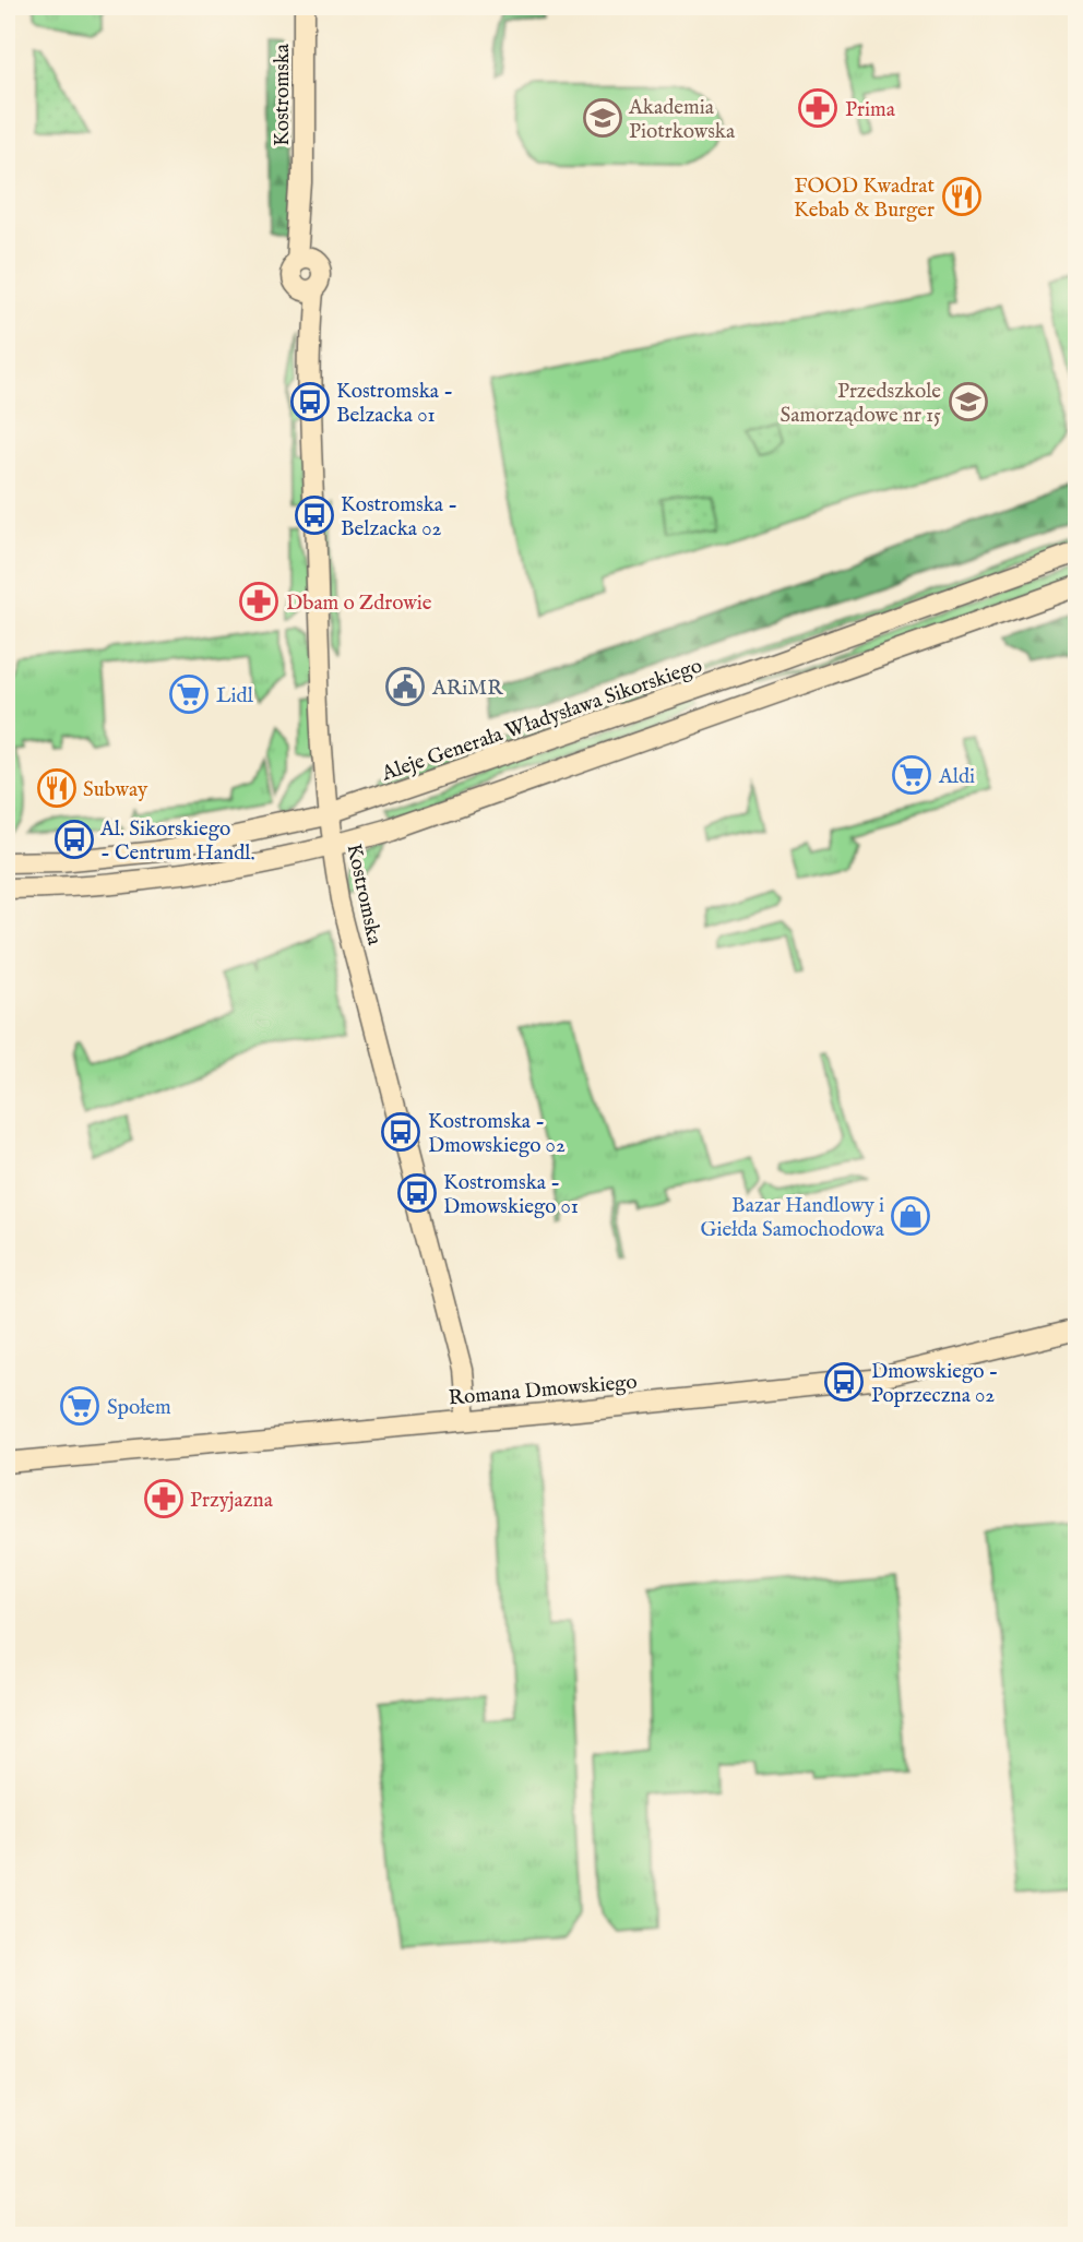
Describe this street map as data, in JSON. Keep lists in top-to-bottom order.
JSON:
{
  "streets": {
    "street": ["Kostromska", "Aleje Generała Władysława Sikorskiego", "Romana Dmowskiego"]
  },
  "crossings": [
    ["Kostromska", "Aleje Generała Władysława Sikorskiego"],
    ["Kostromska", "Romana Dmowskiego"]
  ],
  "places": {
    "pharmacy": ["Prima", "Dbam o Zdrowie", "Przyjazna"],
    "school or university": ["Akademia Piotrkowska", "Przedszkole Samorządowe nr 15"],
    "restaurant": ["FOOD Kwadrat Kebab & Burger", "Subway"],
    "bus stop": [
      "Kostromska - Belzacka 01",
      "Kostromska - Belzacka 02",
      "Al. Sikorskiego - Centrum Handl.",
      "Kostromska - Dmowskiego 02",
      "Kostromska - Dmowskiego 01",
      "Dmowskiego - Poprzeczna 02"
    ],
    "public building": ["ARiMR"],
    "supermarket": ["Lidl", "Aldi", "Społem"],
    "shop": ["Bazar Handlowy i Giełda Samochodowa"]
  }
}
